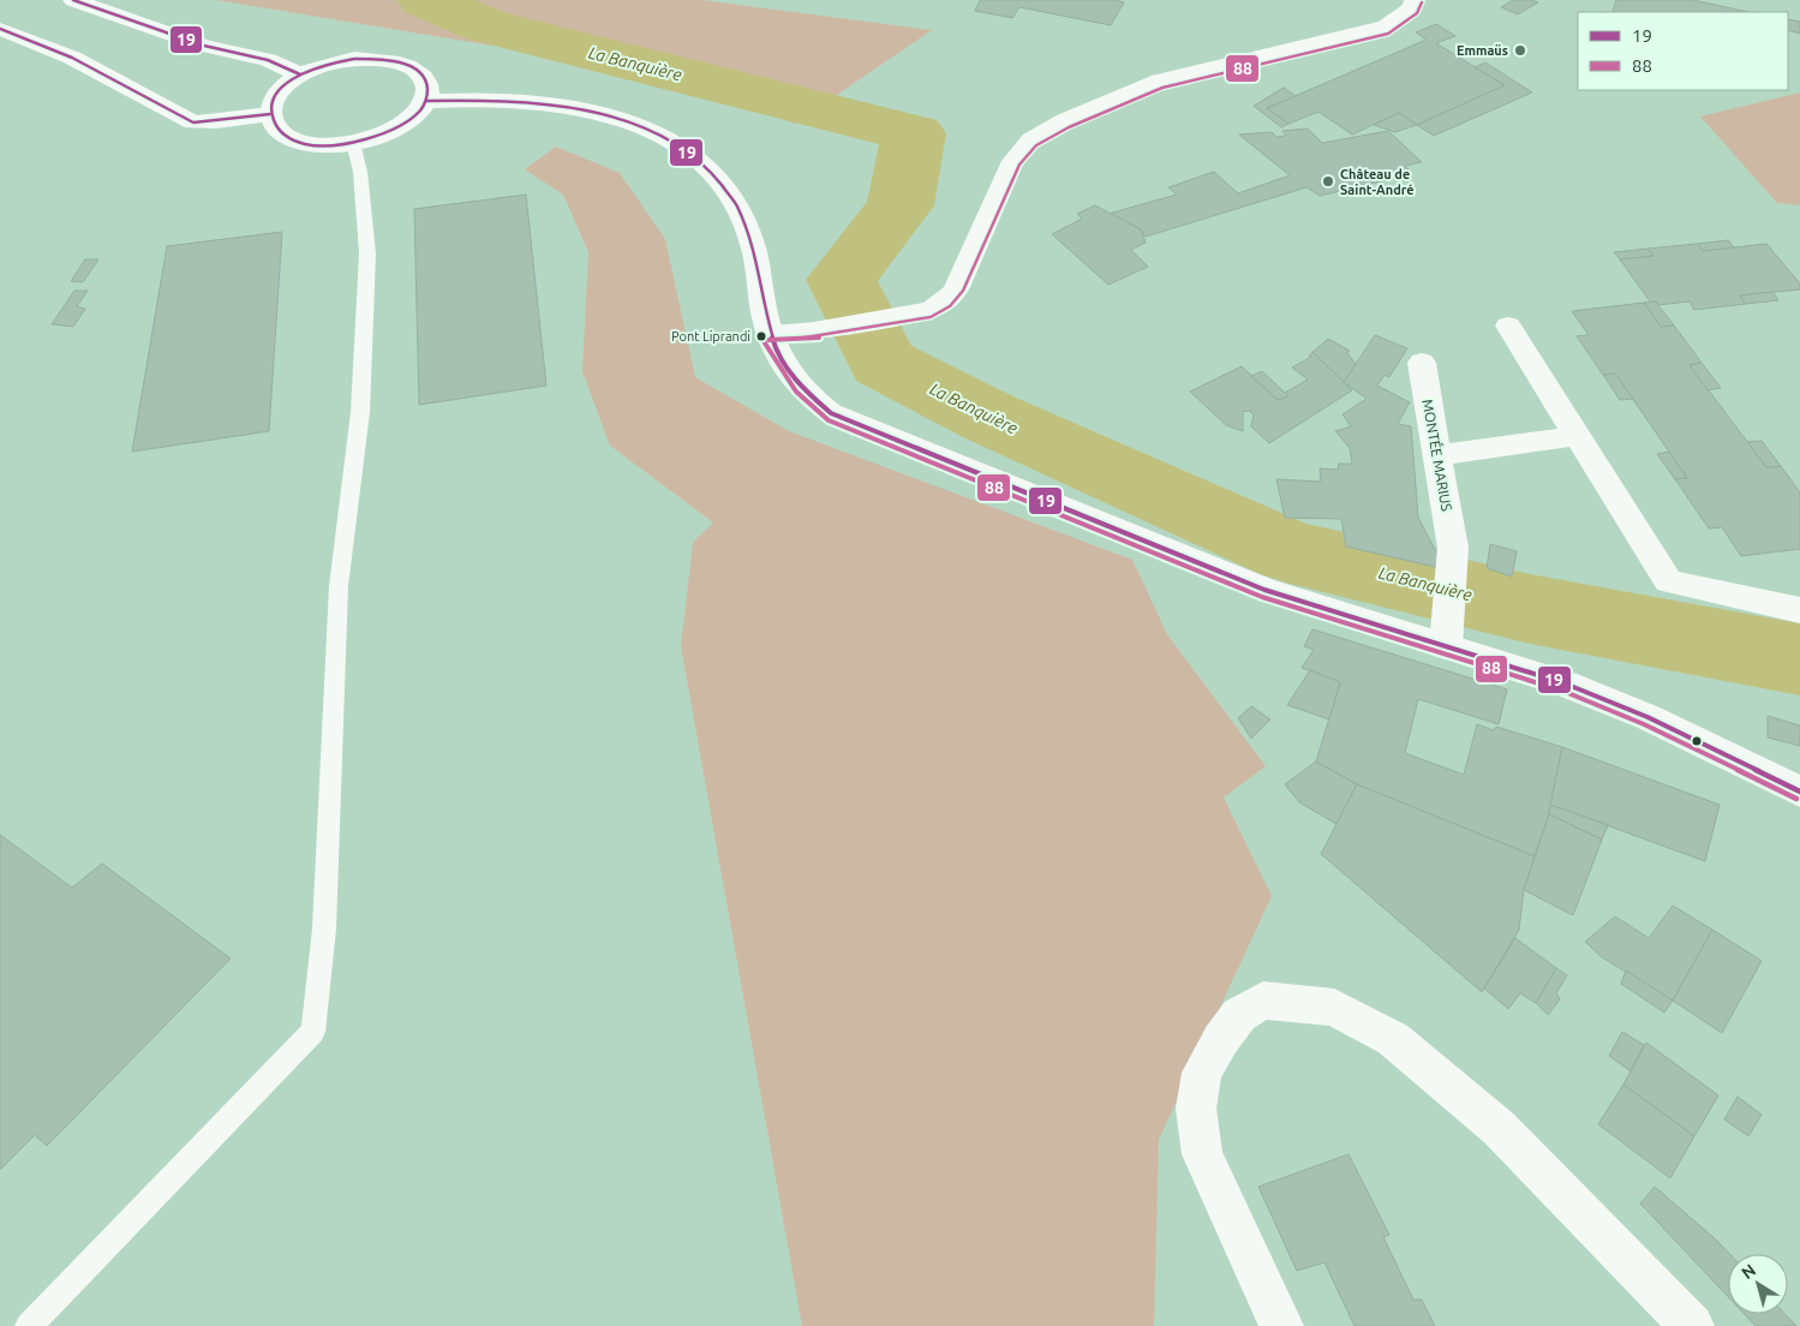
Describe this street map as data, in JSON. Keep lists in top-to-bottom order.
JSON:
{
  "streets": {
    "street": ["MONTÉE MARIUS"]
  },
  "water": ["La Banquière"],
  "places": ["Emmaüs", "Château de Saint-André", "Pont Liprandi"],
  "lines": ["transit line 19", "transit line 88"],
  "legend": ["19", "88"],
  "north": "top left"
}
